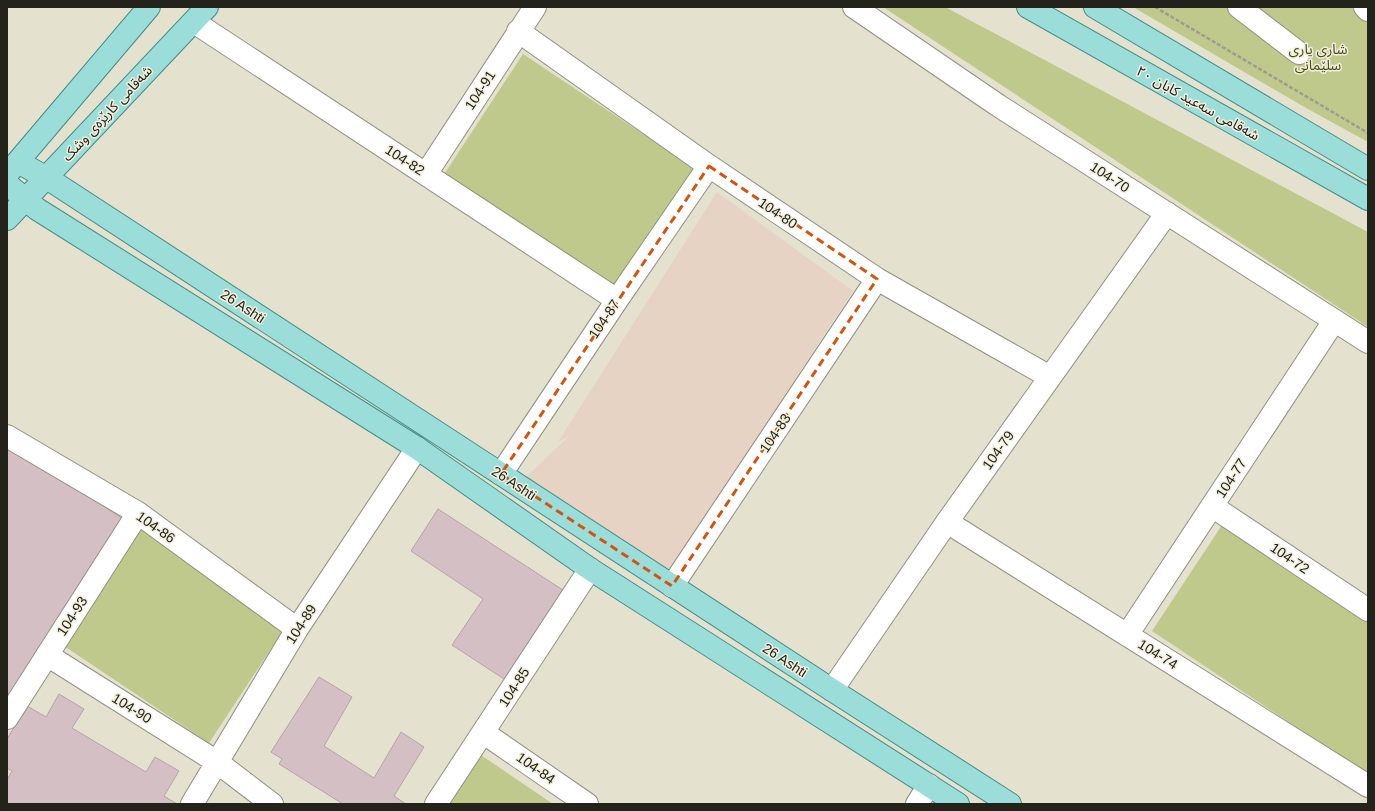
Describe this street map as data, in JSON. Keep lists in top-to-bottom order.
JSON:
{
  "streets": {
    "main road": ["شەقامی سەعید کابان ٢٠", "شەقامی کارێزەی وشک", "26 Ashti"],
    "street": [
      "104-91",
      "104-82",
      "104-70",
      "104-80",
      "104-87",
      "104-83",
      "104-79",
      "104-77",
      "104-86",
      "104-72",
      "104-93",
      "104-89",
      "104-74",
      "104-85",
      "104-90",
      "104-84"
    ]
  },
  "crossings": [
    ["104-91", "104-82"],
    ["104-91", "104-80"],
    ["شەقامی کارێزەی وشک", "104-82"],
    ["شەقامی کارێزەی وشک", "26 Ashti"],
    ["104-82", "104-87"],
    ["104-70", "104-79"],
    ["104-70", "104-77"],
    ["104-80", "104-87"],
    ["104-80", "104-83"],
    ["104-80", "104-79"],
    ["26 Ashti", "104-87"],
    ["26 Ashti", "104-83"],
    ["26 Ashti", "104-79"],
    ["26 Ashti", "104-89"],
    ["26 Ashti", "104-85"],
    ["104-79", "104-74"],
    ["104-77", "104-72"],
    ["104-77", "104-74"],
    ["104-86", "104-93"],
    ["104-86", "104-89"],
    ["104-93", "104-90"],
    ["104-89", "104-90"],
    ["104-85", "104-84"]
  ],
  "parks": ["شاری یاری سلێمانی"]
}
